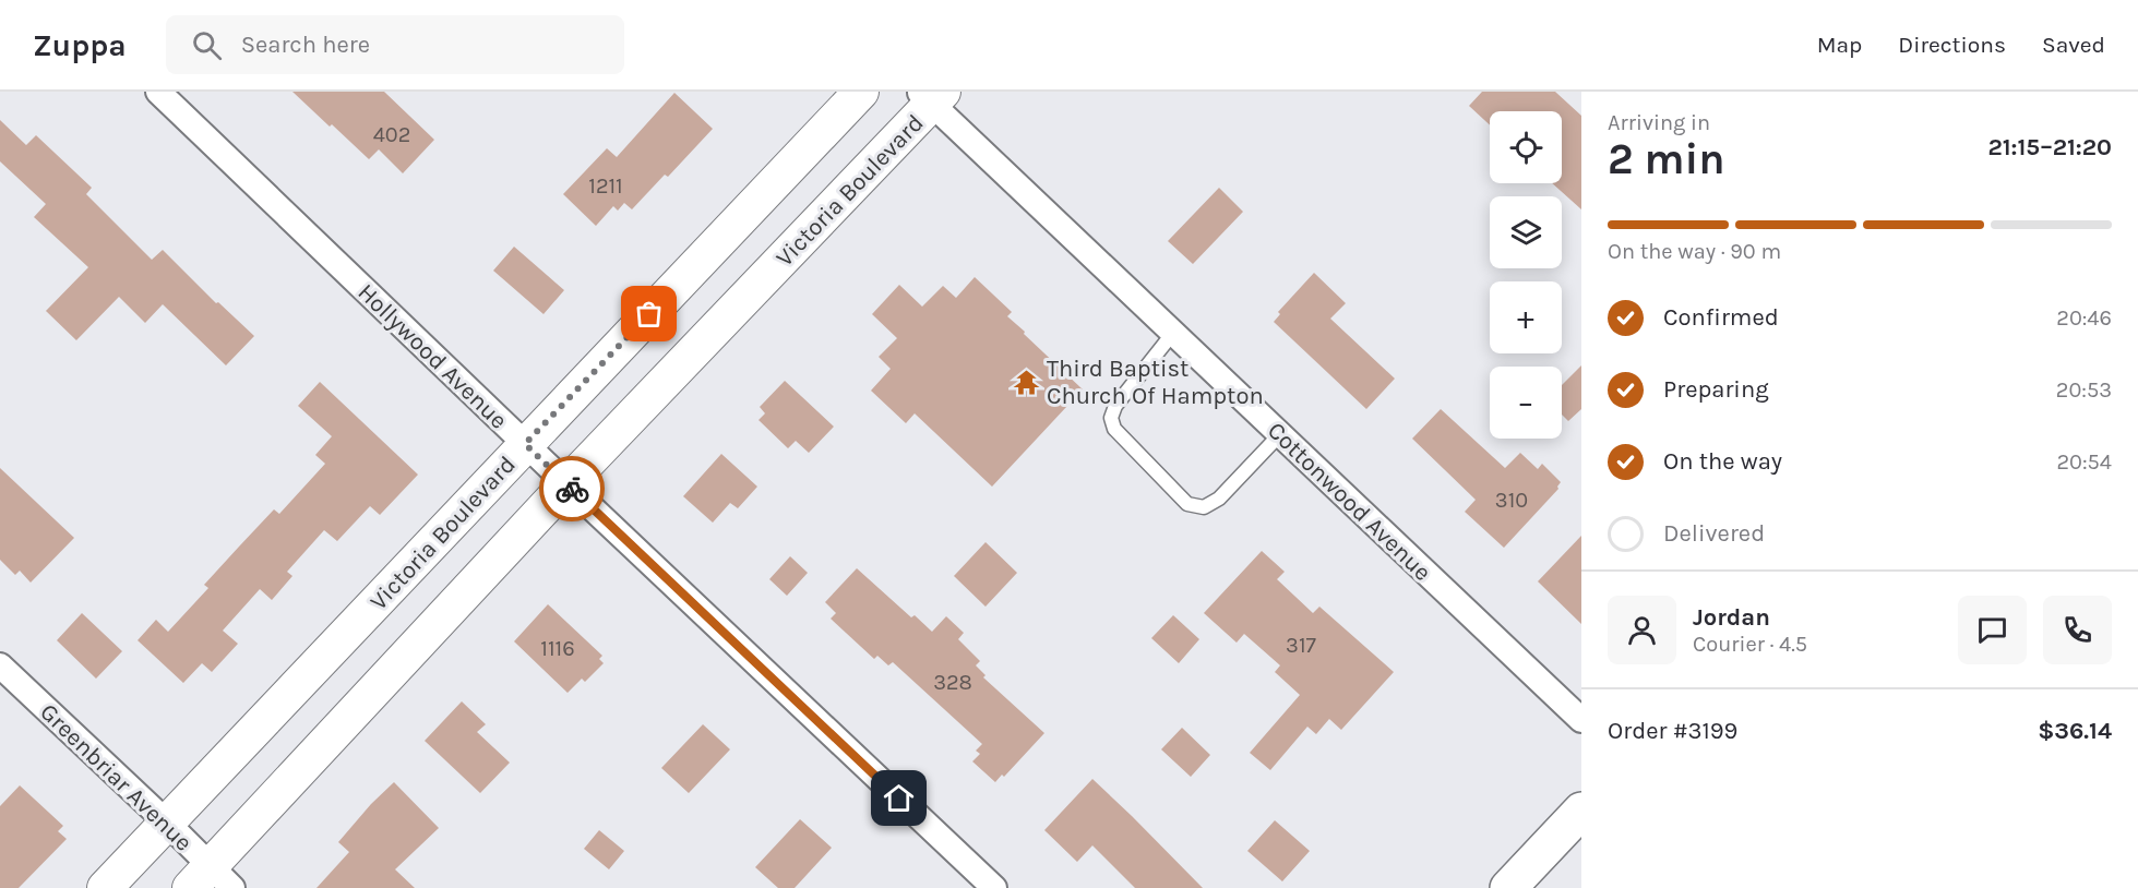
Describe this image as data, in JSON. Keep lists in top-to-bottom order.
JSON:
{
  "streets": {
    "main road": ["Victoria Boulevard"],
    "street": ["Hollywood Avenue", "Cottonwood Avenue", "Greenbriar Avenue"]
  },
  "crossings": [
    ["Victoria Boulevard", "Hollywood Avenue"],
    ["Victoria Boulevard", "Cottonwood Avenue"],
    ["Victoria Boulevard", "Greenbriar Avenue"]
  ],
  "places": {
    "temple": ["Third Baptist Church Of Hampton"]
  },
  "house_numbers": [
    "402",
    "1211",
    "310",
    "317",
    "1116",
    "328"
  ],
  "page": {
    "header": "Zuppa",
    "search": "Search here",
    "nav": ["Map", "Directions", "Saved"],
    "heading": ["2 min", "Arriving in", "21:15–21:20"],
    "panel": [
      "Jordan",
      "Courier · 4.5",
      "Order #3199",
      "$36.14"
    ],
    "map_buttons": ["+", "−"],
    "bar": "On the way · 90 m",
    "list": [
      ["Confirmed", "20:46"],
      ["Preparing", "20:53"],
      ["On the way", "20:54"],
      "Delivered"
    ]
  }
}
